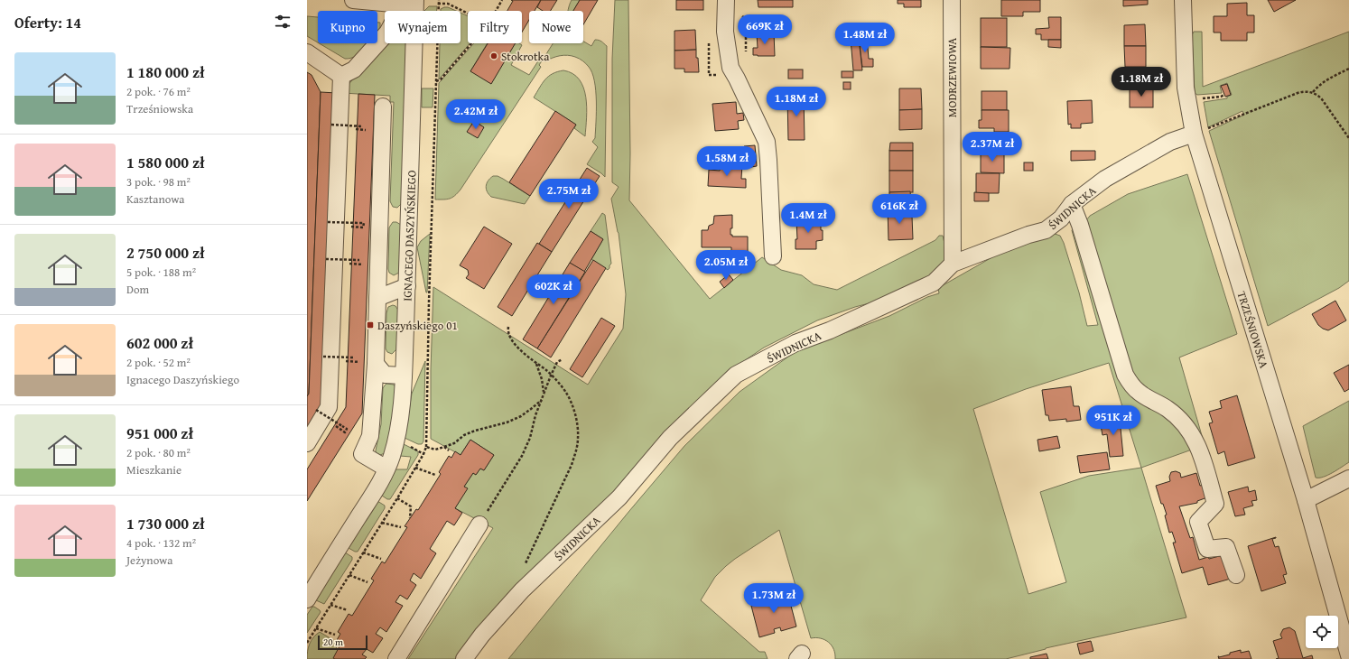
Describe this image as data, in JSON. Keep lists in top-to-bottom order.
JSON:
{
  "streets": {
    "street": [
      "MODRZEWIOWA",
      "ŚWIDNICKA",
      "IGNACEGO DASZYŃSKIEGO",
      "TRZEŚNIOWSKA"
    ]
  },
  "crossings": [
    ["MODRZEWIOWA", "ŚWIDNICKA"],
    ["ŚWIDNICKA", "TRZEŚNIOWSKA"]
  ],
  "places": {
    "other": ["Stokrotka"],
    "transit": ["Daszyńskiego 01"]
  },
  "scale_bar": "20 m",
  "page": {
    "heading": "Oferty: 14",
    "chip": [
      "Kupno",
      "Wynajem",
      "Filtry",
      "Nowe"
    ],
    "price": [
      "669K zł",
      "1.48M zł",
      "1.18M zł",
      "1.18M zł",
      "2.42M zł",
      "2.37M zł",
      "1.58M zł",
      "2.75M zł",
      "616K zł",
      "1.4M zł",
      "2.05M zł",
      "602K zł",
      "951K zł",
      "1.73M zł"
    ],
    "list": [
      {
        "name": "1 180 000 zł",
        "note": "2 pok. · 76 m² · Trześniowska"
      },
      {
        "name": "1 580 000 zł",
        "note": "3 pok. · 98 m² · Kasztanowa"
      },
      {
        "name": "2 750 000 zł",
        "note": "5 pok. · 188 m² · Dom"
      },
      {
        "name": "602 000 zł",
        "note": "2 pok. · 52 m² · Ignacego Daszyńskiego"
      },
      {
        "name": "951 000 zł",
        "note": "2 pok. · 80 m² · Mieszkanie"
      },
      {
        "name": "1 730 000 zł",
        "note": "4 pok. · 132 m² · Jeżynowa"
      }
    ],
    "scale": "20 m"
  }
}
